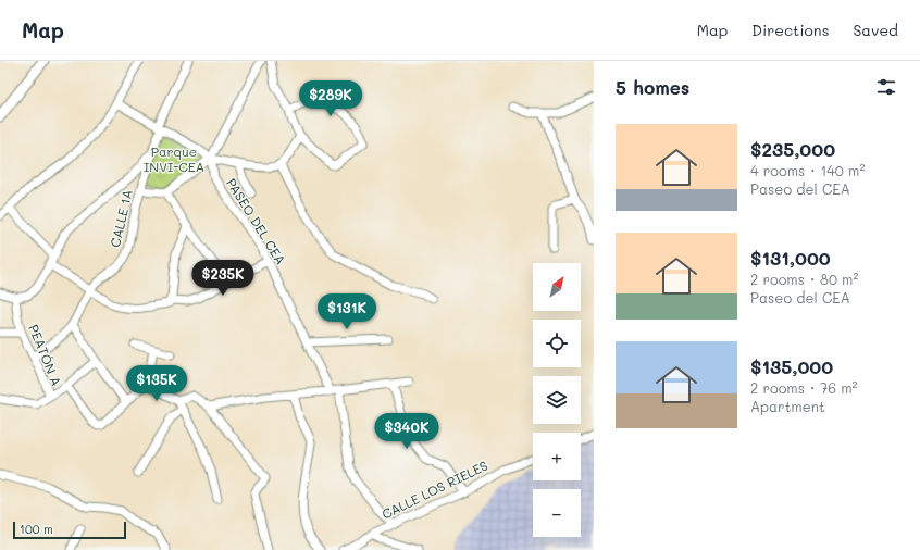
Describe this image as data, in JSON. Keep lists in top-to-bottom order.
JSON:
{
  "streets": {
    "street": [
      "CALLE 1A",
      "PASEO DEL CEA",
      "PEATÓN A",
      "CALLE LOS RIELES"
    ]
  },
  "crossings": [
    ["CALLE 1A", "PEATÓN A"],
    ["PASEO DEL CEA", "CALLE LOS RIELES"]
  ],
  "parks": ["Parque INVI-CEA"],
  "scale_bar": "100 m",
  "north": "top right",
  "page": {
    "header": "Map",
    "nav": ["Map", "Directions", "Saved"],
    "heading": "5 homes",
    "price": [
      "$289K",
      "$235K",
      "$131K",
      "$135K",
      "$340K"
    ],
    "list": [
      {
        "name": "$235,000",
        "note": "4 rooms · 140 m² · Paseo del CEA"
      },
      {
        "name": "$131,000",
        "note": "2 rooms · 80 m² · Paseo del CEA"
      },
      {
        "name": "$135,000",
        "note": "2 rooms · 76 m² · Apartment"
      }
    ],
    "map_buttons": ["+", "−"],
    "scale": "100 m"
  }
}
